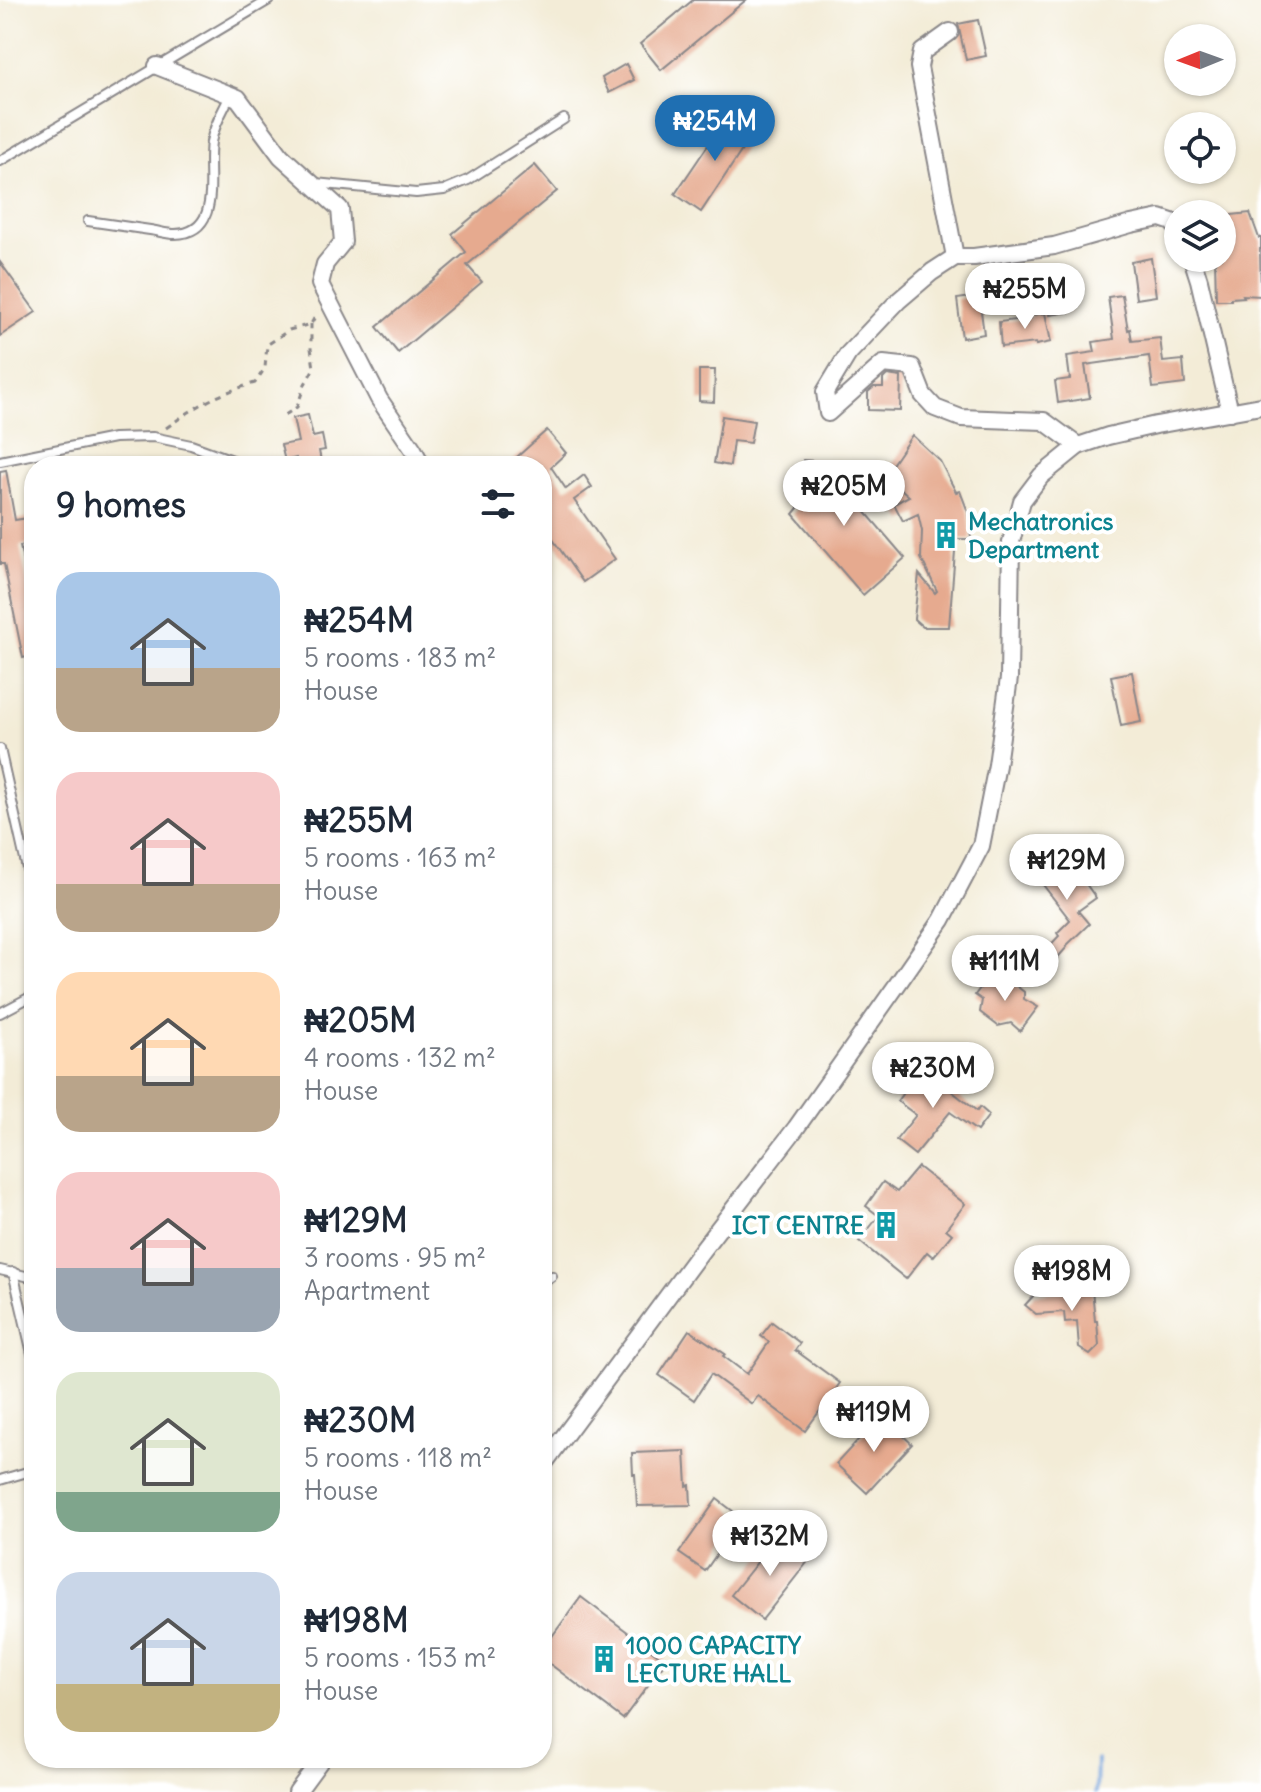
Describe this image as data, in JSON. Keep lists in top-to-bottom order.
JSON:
{
  "places": {
    "building": ["Mechatronics Department", "ICT CENTRE", "1000 CAPACITY LECTURE HALL"]
  },
  "north": "left",
  "page": {
    "price": [
      "₦254M",
      "₦255M",
      "₦205M",
      "₦129M",
      "₦111M",
      "₦230M",
      "₦198M",
      "₦119M",
      "₦132M"
    ],
    "heading": "9 homes",
    "list": [
      {
        "name": "₦254M",
        "note": "5 rooms · 183 m² · House"
      },
      {
        "name": "₦255M",
        "note": "5 rooms · 163 m² · House"
      },
      {
        "name": "₦205M",
        "note": "4 rooms · 132 m² · House"
      },
      {
        "name": "₦129M",
        "note": "3 rooms · 95 m² · Apartment"
      },
      {
        "name": "₦230M",
        "note": "5 rooms · 118 m² · House"
      },
      {
        "name": "₦198M",
        "note": "5 rooms · 153 m² · House"
      }
    ]
  }
}
